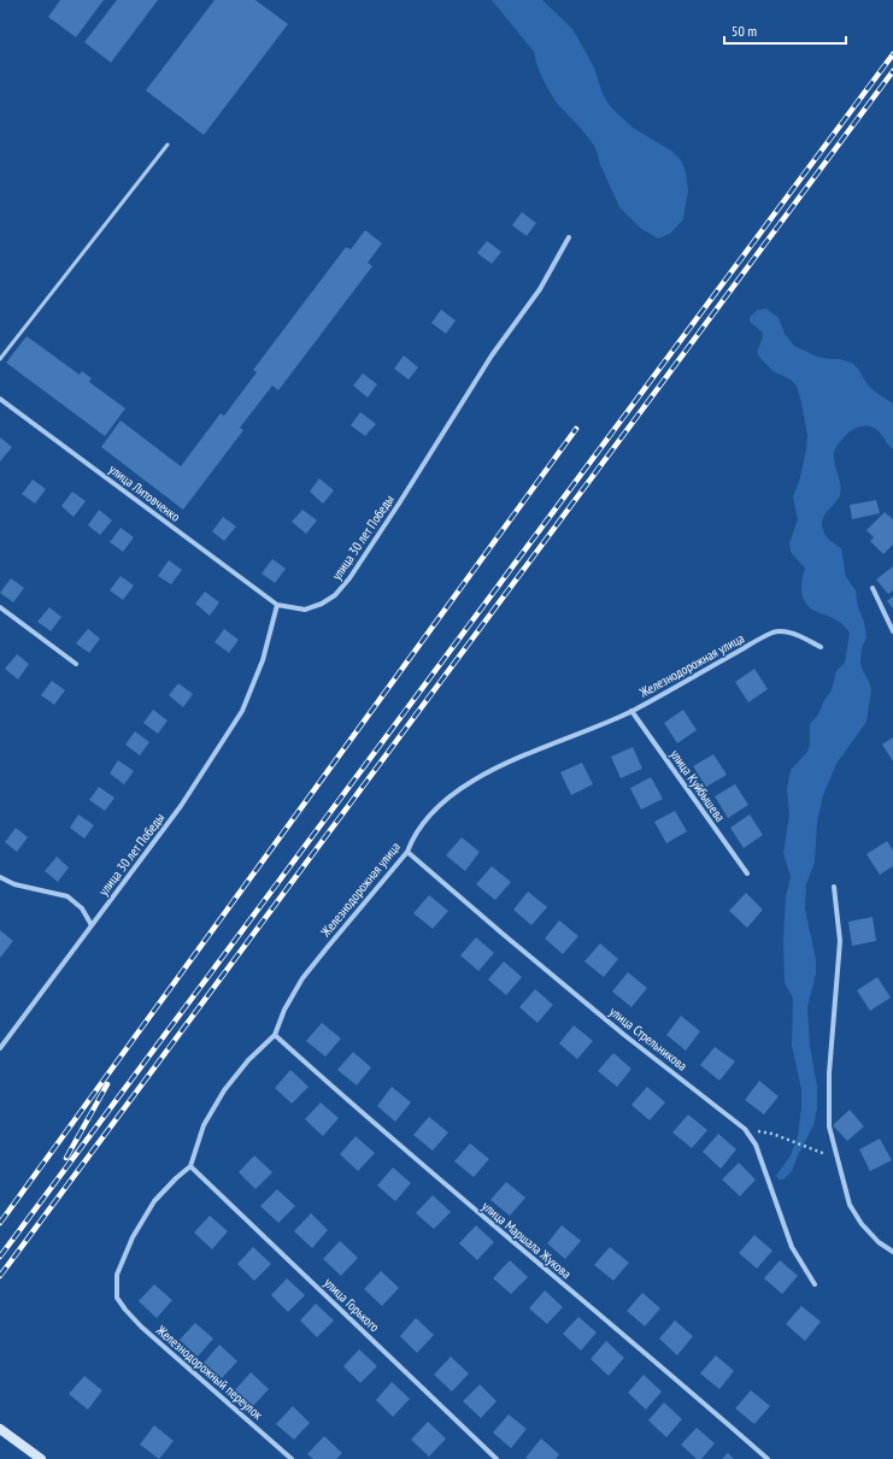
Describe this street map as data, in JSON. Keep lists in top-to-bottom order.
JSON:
{
  "streets": {
    "street": [
      "улица Литовченко",
      "улица 30 лет Победы",
      "Железнодорожная улица",
      "улица Куйбышева",
      "улица Стрельникова",
      "улица Маршала Жукова",
      "улица Горького",
      "Железнодорожный переулок"
    ]
  },
  "crossings": [
    ["улица Литовченко", "улица 30 лет Победы"],
    ["Железнодорожная улица", "улица Куйбышева"],
    ["Железнодорожная улица", "улица Стрельникова"],
    ["Железнодорожная улица", "улица Маршала Жукова"],
    ["Железнодорожная улица", "улица Горького"],
    ["Железнодорожная улица", "Железнодорожный переулок"],
    ["улица Горького", "Железнодорожный переулок"]
  ],
  "scale_bar": "50 m"
}
